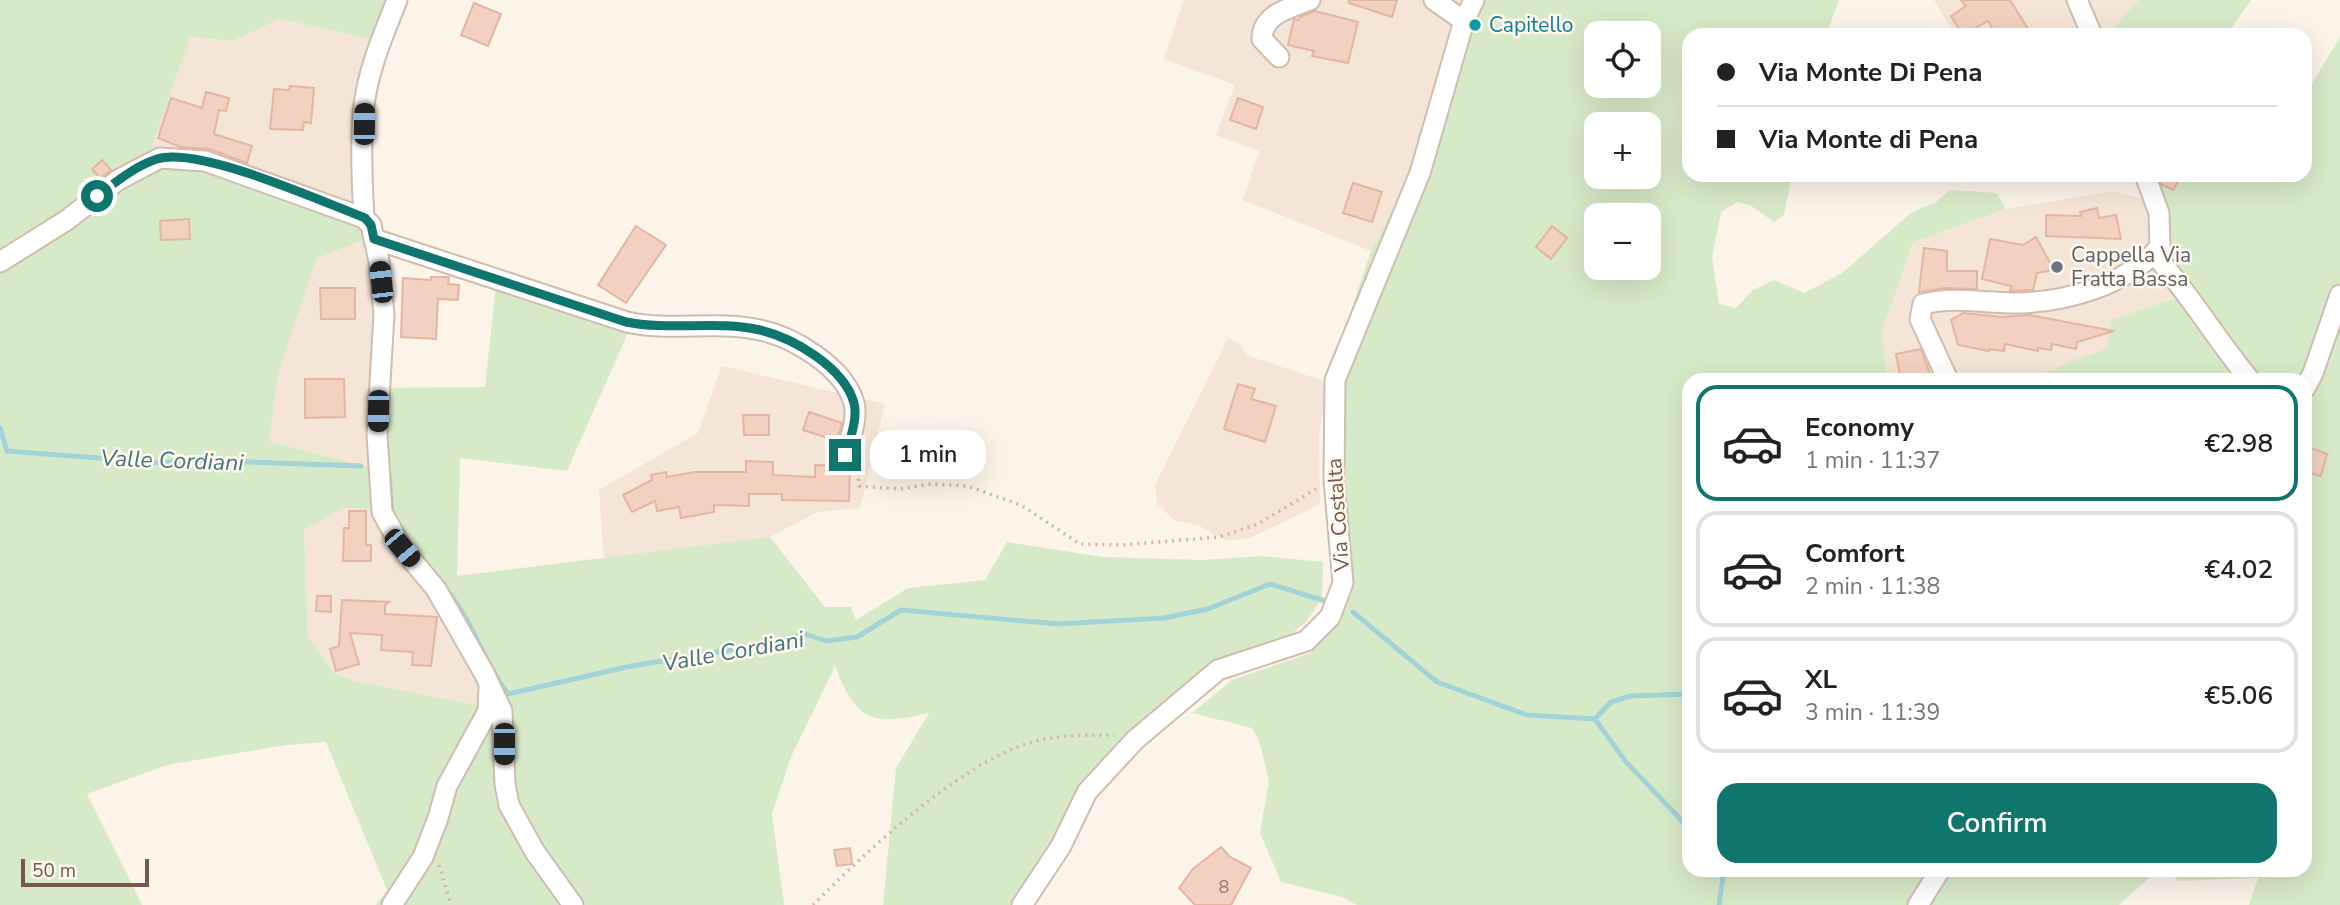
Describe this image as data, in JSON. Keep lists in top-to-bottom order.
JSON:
{
  "streets": {
    "street": ["Via Costalta"]
  },
  "water": ["Valle Cordiani"],
  "places": ["Capitello", "Cappella Via Fratta Bassa"],
  "house_numbers": ["8"],
  "scale_bar": "50 m",
  "page": {
    "map_buttons": ["+", "−"],
    "banner": ["Via Monte Di Pena", "Via Monte di Pena"],
    "list": [
      {
        "name": "Economy",
        "note": "1 min · 11:37",
        "value": "€2.98"
      },
      {
        "name": "Comfort",
        "note": "2 min · 11:38",
        "value": "€4.02"
      },
      {
        "name": "XL",
        "note": "3 min · 11:39",
        "value": "€5.06"
      }
    ],
    "bubble": "1 min",
    "buttons": "Confirm",
    "scale": "50 m"
  }
}
